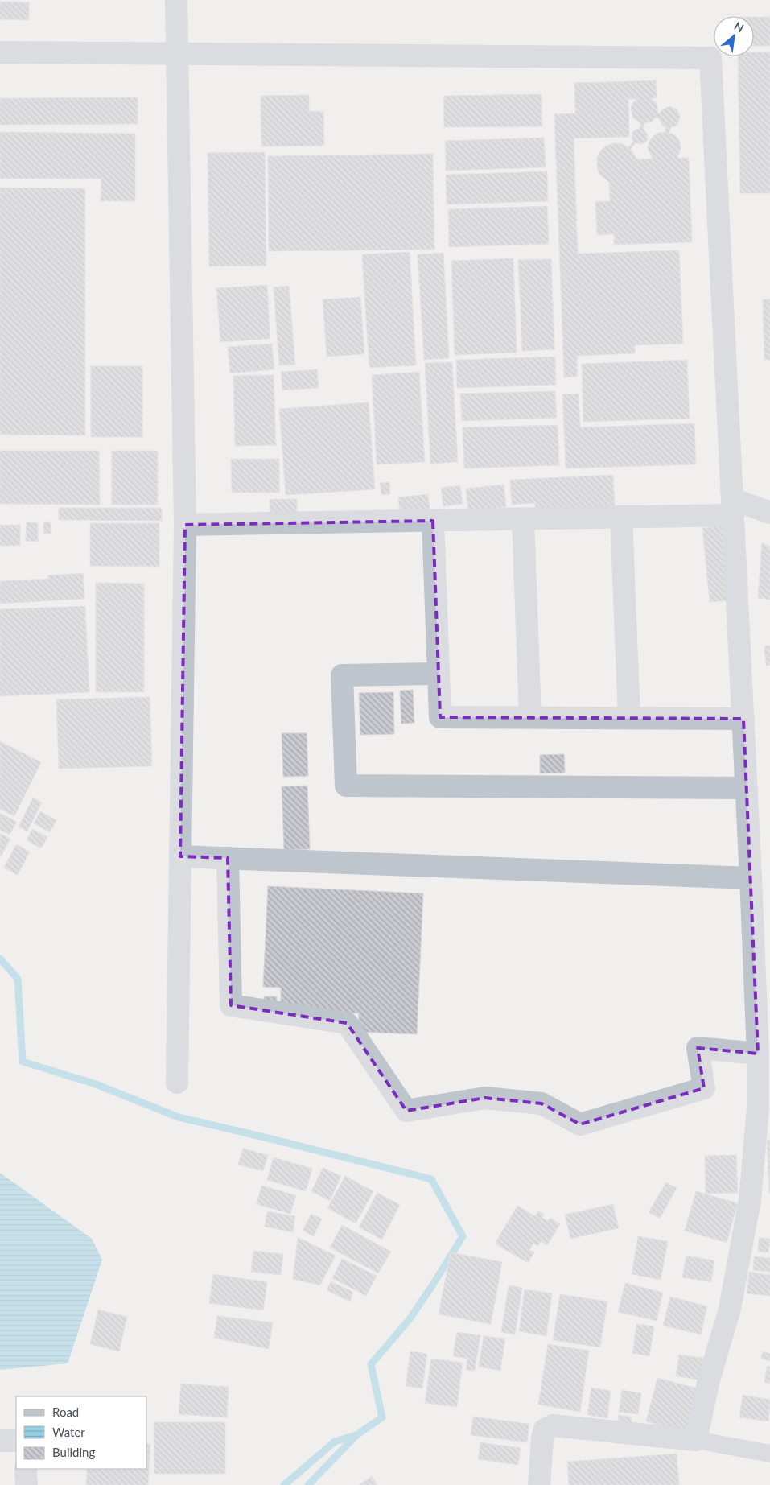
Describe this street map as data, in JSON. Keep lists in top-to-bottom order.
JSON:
{
  "legend": ["Road", "Water", "Building"],
  "north": "top right"
}
